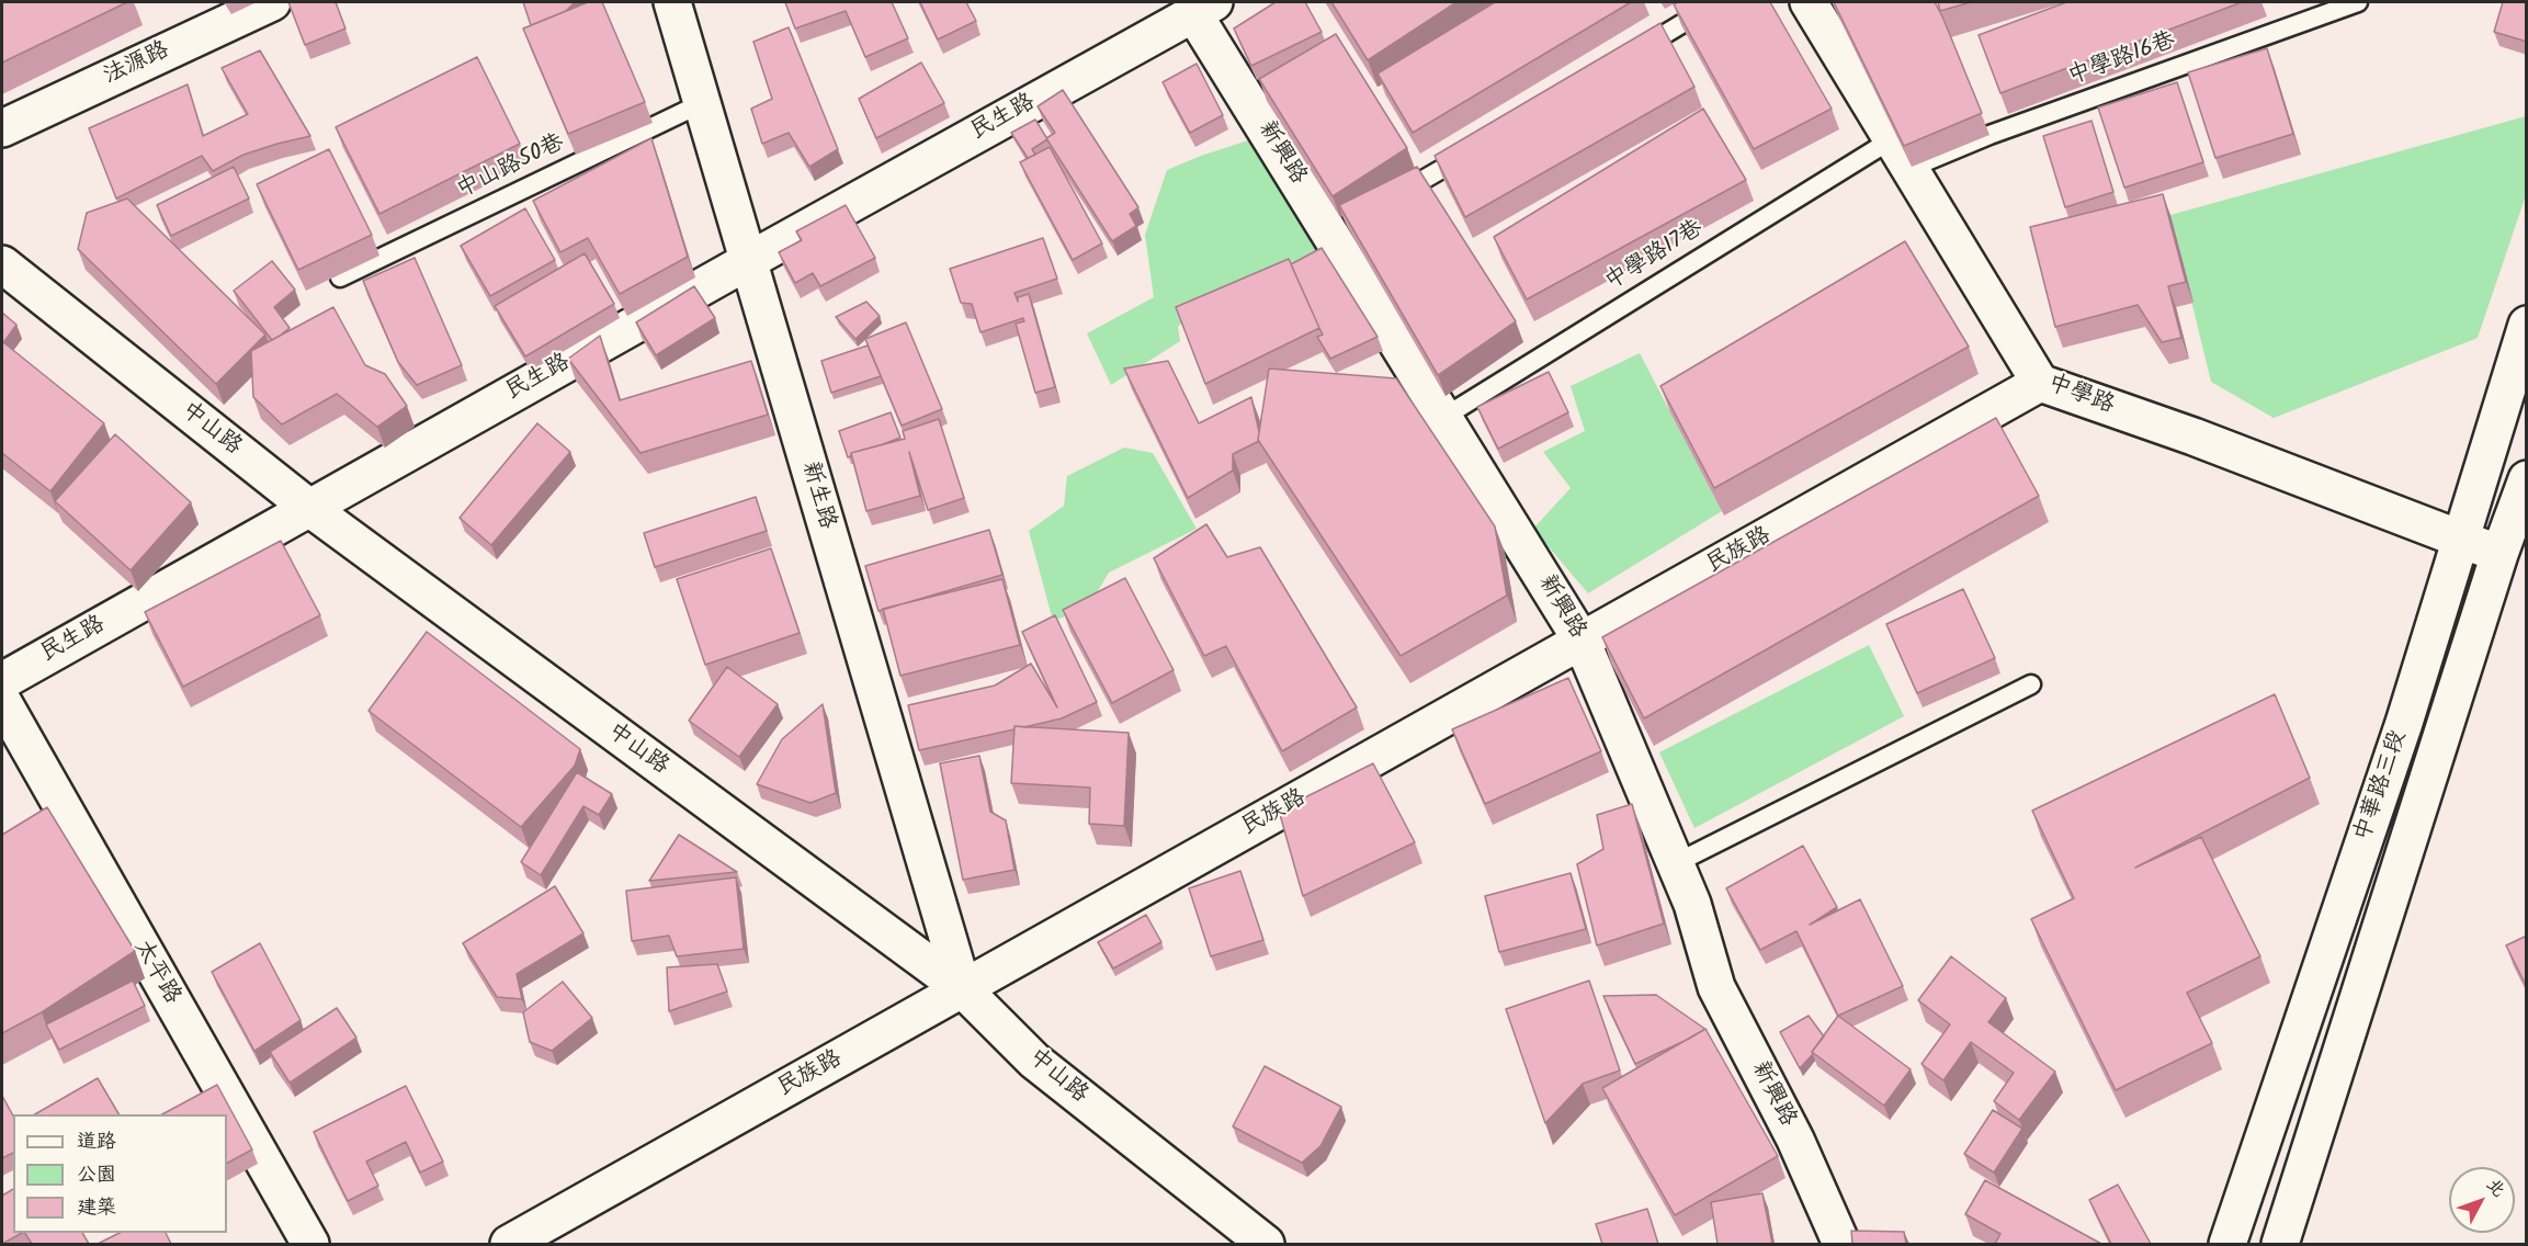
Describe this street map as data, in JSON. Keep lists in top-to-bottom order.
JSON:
{
  "streets": {
    "street": [
      "法源路",
      "民生路",
      "新興路",
      "中學路",
      "中山路",
      "新生路",
      "民族路",
      "中華路三段",
      "太平路"
    ],
    "lane": ["中學路16巷", "中山路50巷", "中學路17巷"]
  },
  "crossings": [
    ["中學路16巷", "中學路17巷"],
    ["中學路16巷", "中學路"],
    ["民生路", "新興路"],
    ["民生路", "中山路"],
    ["民生路", "新生路"],
    ["新興路", "中學路17巷"],
    ["新興路", "民族路"],
    ["中山路50巷", "新生路"],
    ["中學路17巷", "中學路"],
    ["中學路", "民族路"],
    ["中學路", "中華路三段"],
    ["中山路", "新生路"],
    ["中山路", "民族路"],
    ["新生路", "民族路"]
  ],
  "legend": ["道路", "公園", "建築"],
  "north": "top right"
}
